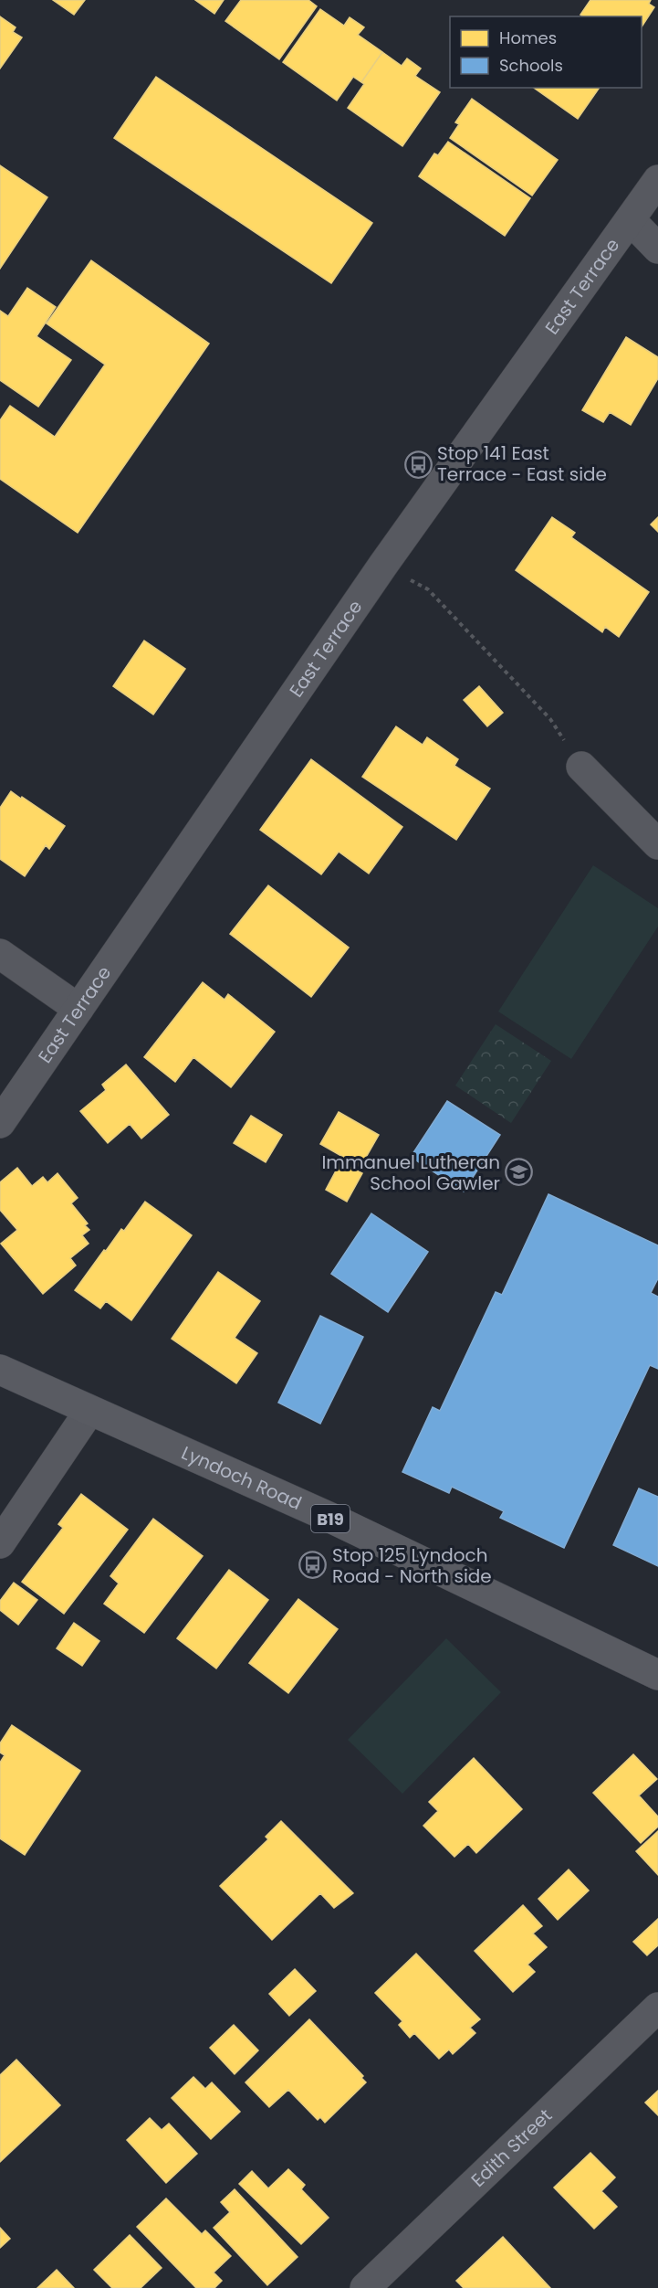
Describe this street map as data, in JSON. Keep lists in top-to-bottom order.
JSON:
{
  "streets": {
    "main road": ["Lyndoch Road", "B19"],
    "street": ["East Terrace", "Edith Street"]
  },
  "places": {
    "bus stop": ["Stop 141 East Terrace - East side", "Stop 125 Lyndoch Road - North side"],
    "school or university": ["Immanuel Lutheran School Gawler"]
  },
  "legend": ["Homes", "Schools"]
}
